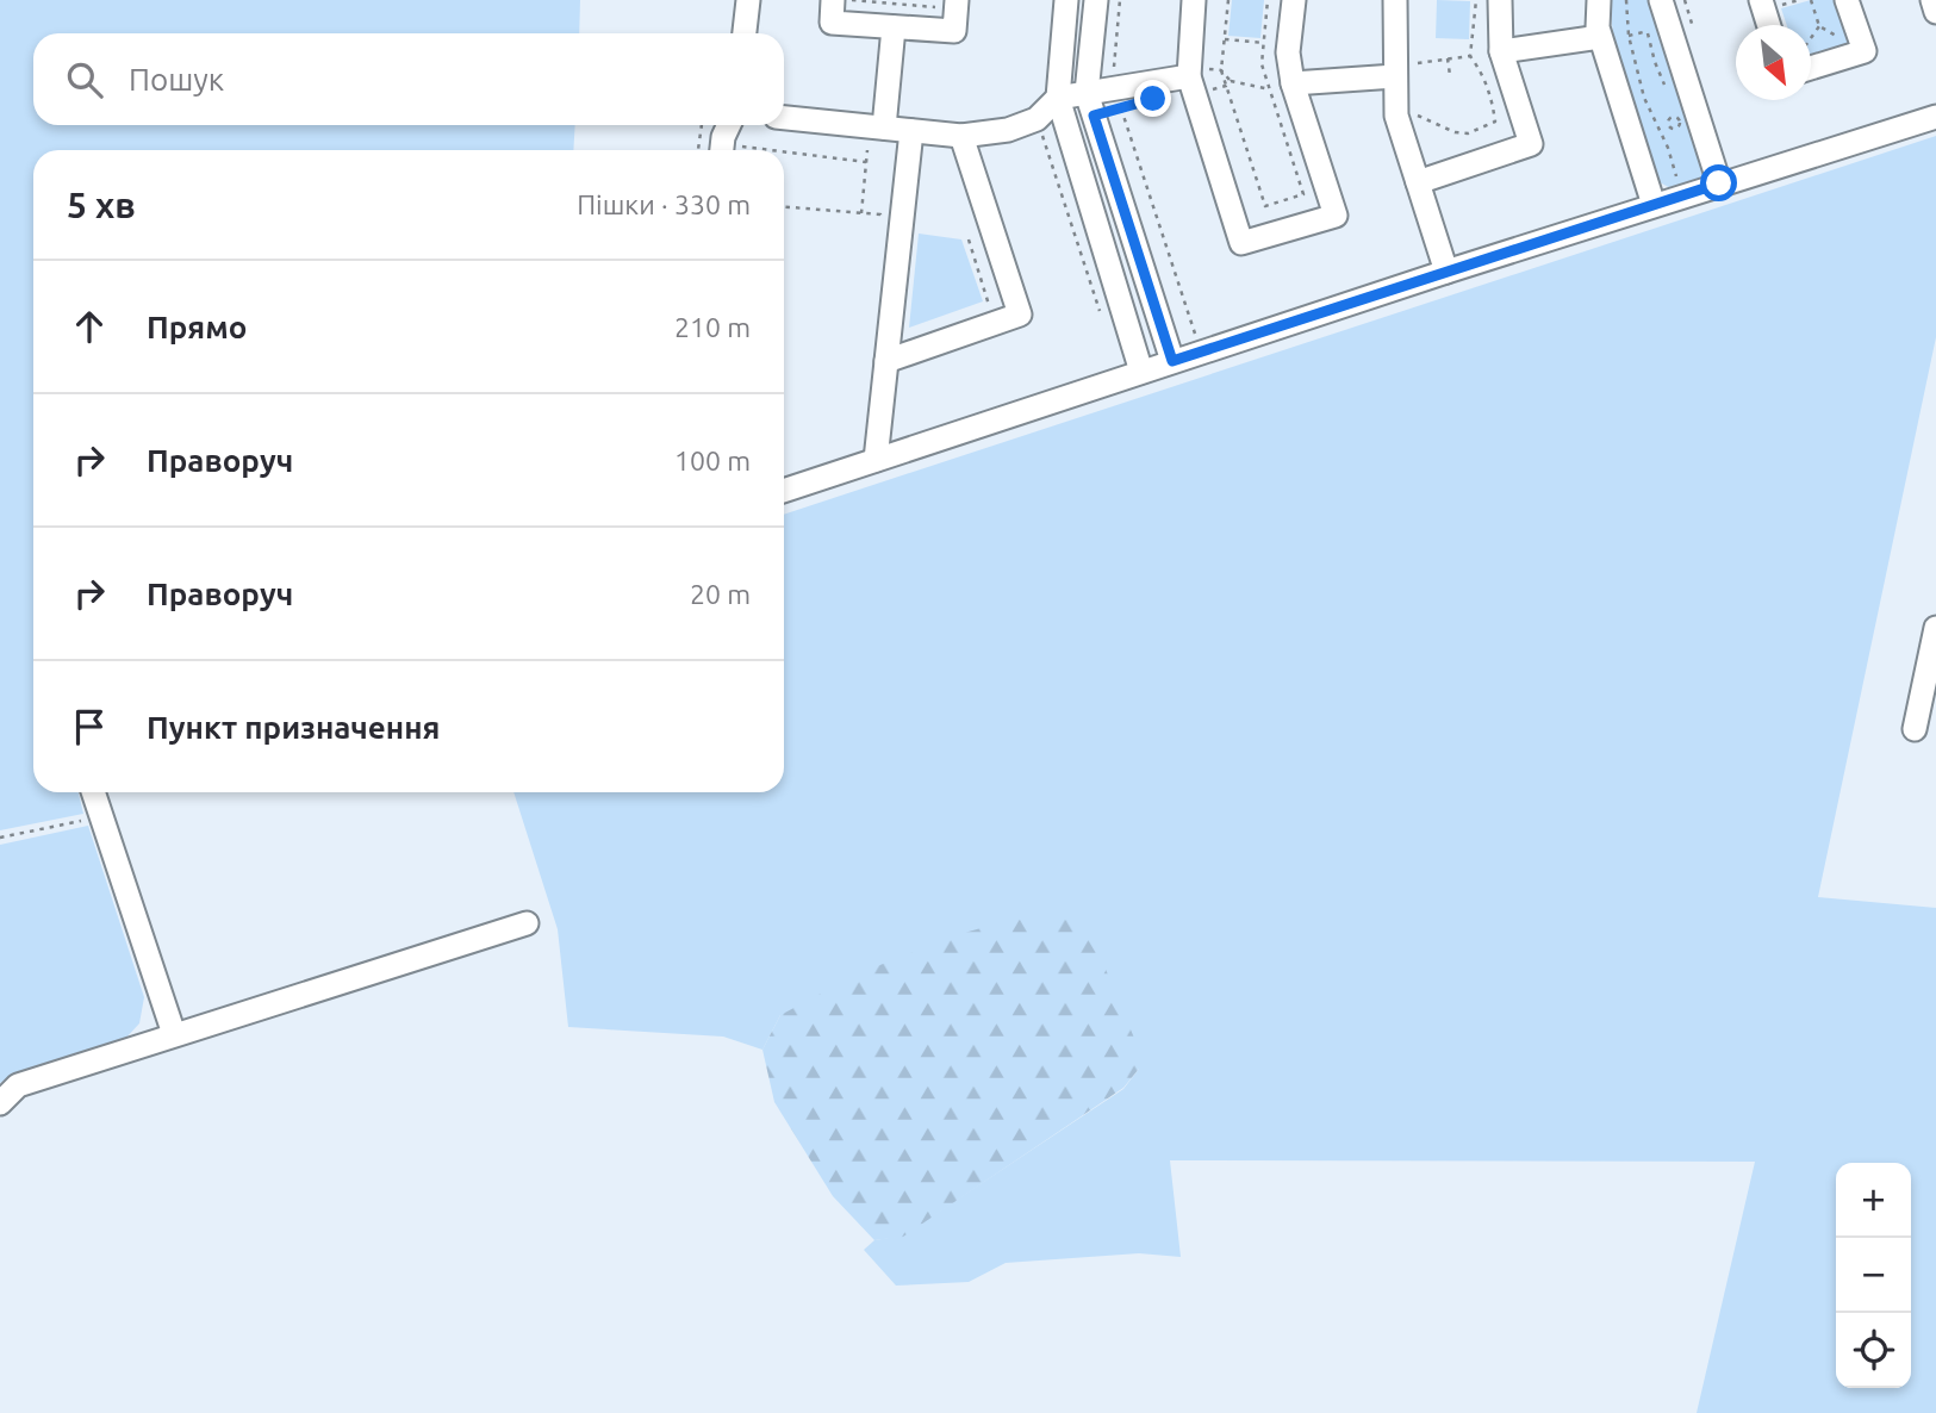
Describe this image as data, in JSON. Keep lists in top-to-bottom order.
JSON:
{
  "north": "bottom right",
  "page": {
    "search": "Пошук",
    "heading": ["5 хв", "Пішки · 330 m"],
    "list": [
      ["Прямо", "210 m"],
      ["Праворуч", "100 m"],
      ["Праворуч", "20 m"],
      "Пункт призначення"
    ],
    "map_buttons": ["+", "−"]
  }
}
